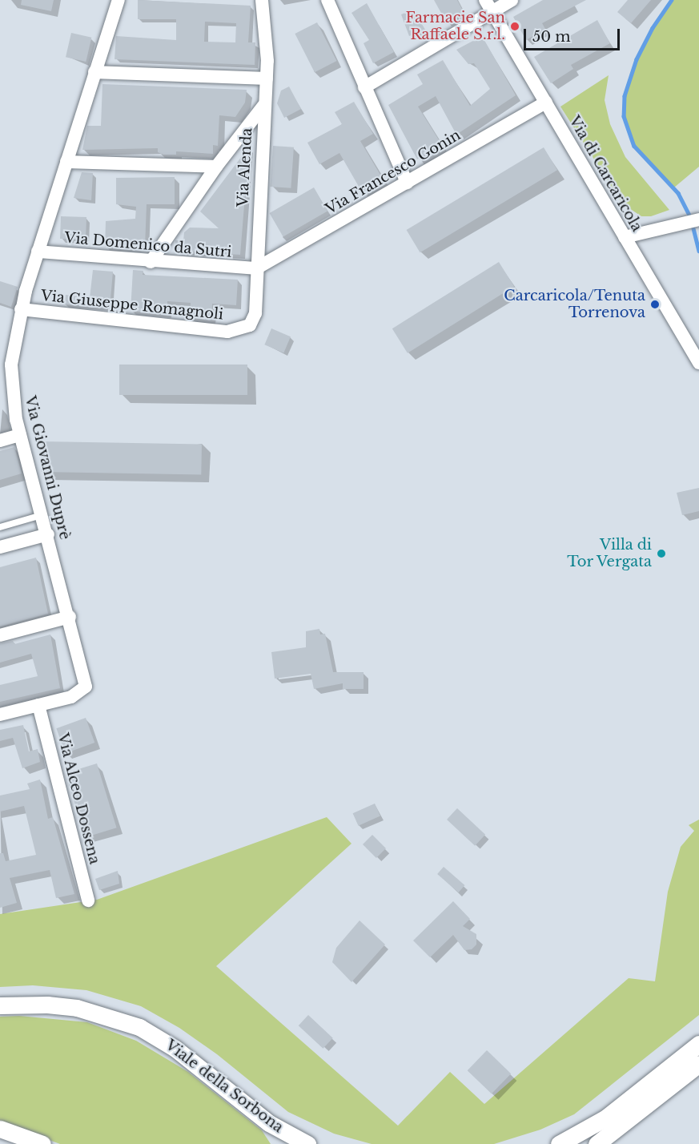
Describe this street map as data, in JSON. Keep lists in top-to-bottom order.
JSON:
{
  "streets": {
    "street": [
      "Via Alenda",
      "Via Francesco Gonin",
      "Via di Carcaricola",
      "Via Domenico da Sutri",
      "Via Giuseppe Romagnoli",
      "Via Giovanni Duprè",
      "Via Alceo Dossena",
      "Viale della Sorbona"
    ]
  },
  "crossings": [
    ["Via Alenda", "Via Francesco Gonin"],
    ["Via Alenda", "Via Domenico da Sutri"],
    ["Via Alenda", "Via Giuseppe Romagnoli"],
    ["Via Francesco Gonin", "Via di Carcaricola"],
    ["Via Francesco Gonin", "Via Domenico da Sutri"],
    ["Via Domenico da Sutri", "Via Giovanni Duprè"],
    ["Via Giuseppe Romagnoli", "Via Giovanni Duprè"],
    ["Via Giovanni Duprè", "Via Alceo Dossena"]
  ],
  "places": ["Farmacie San Raffaele S.r.l.", "Carcaricola/Tenuta Torrenova", "Villa di Tor Vergata"],
  "scale_bar": "50 m"
}
